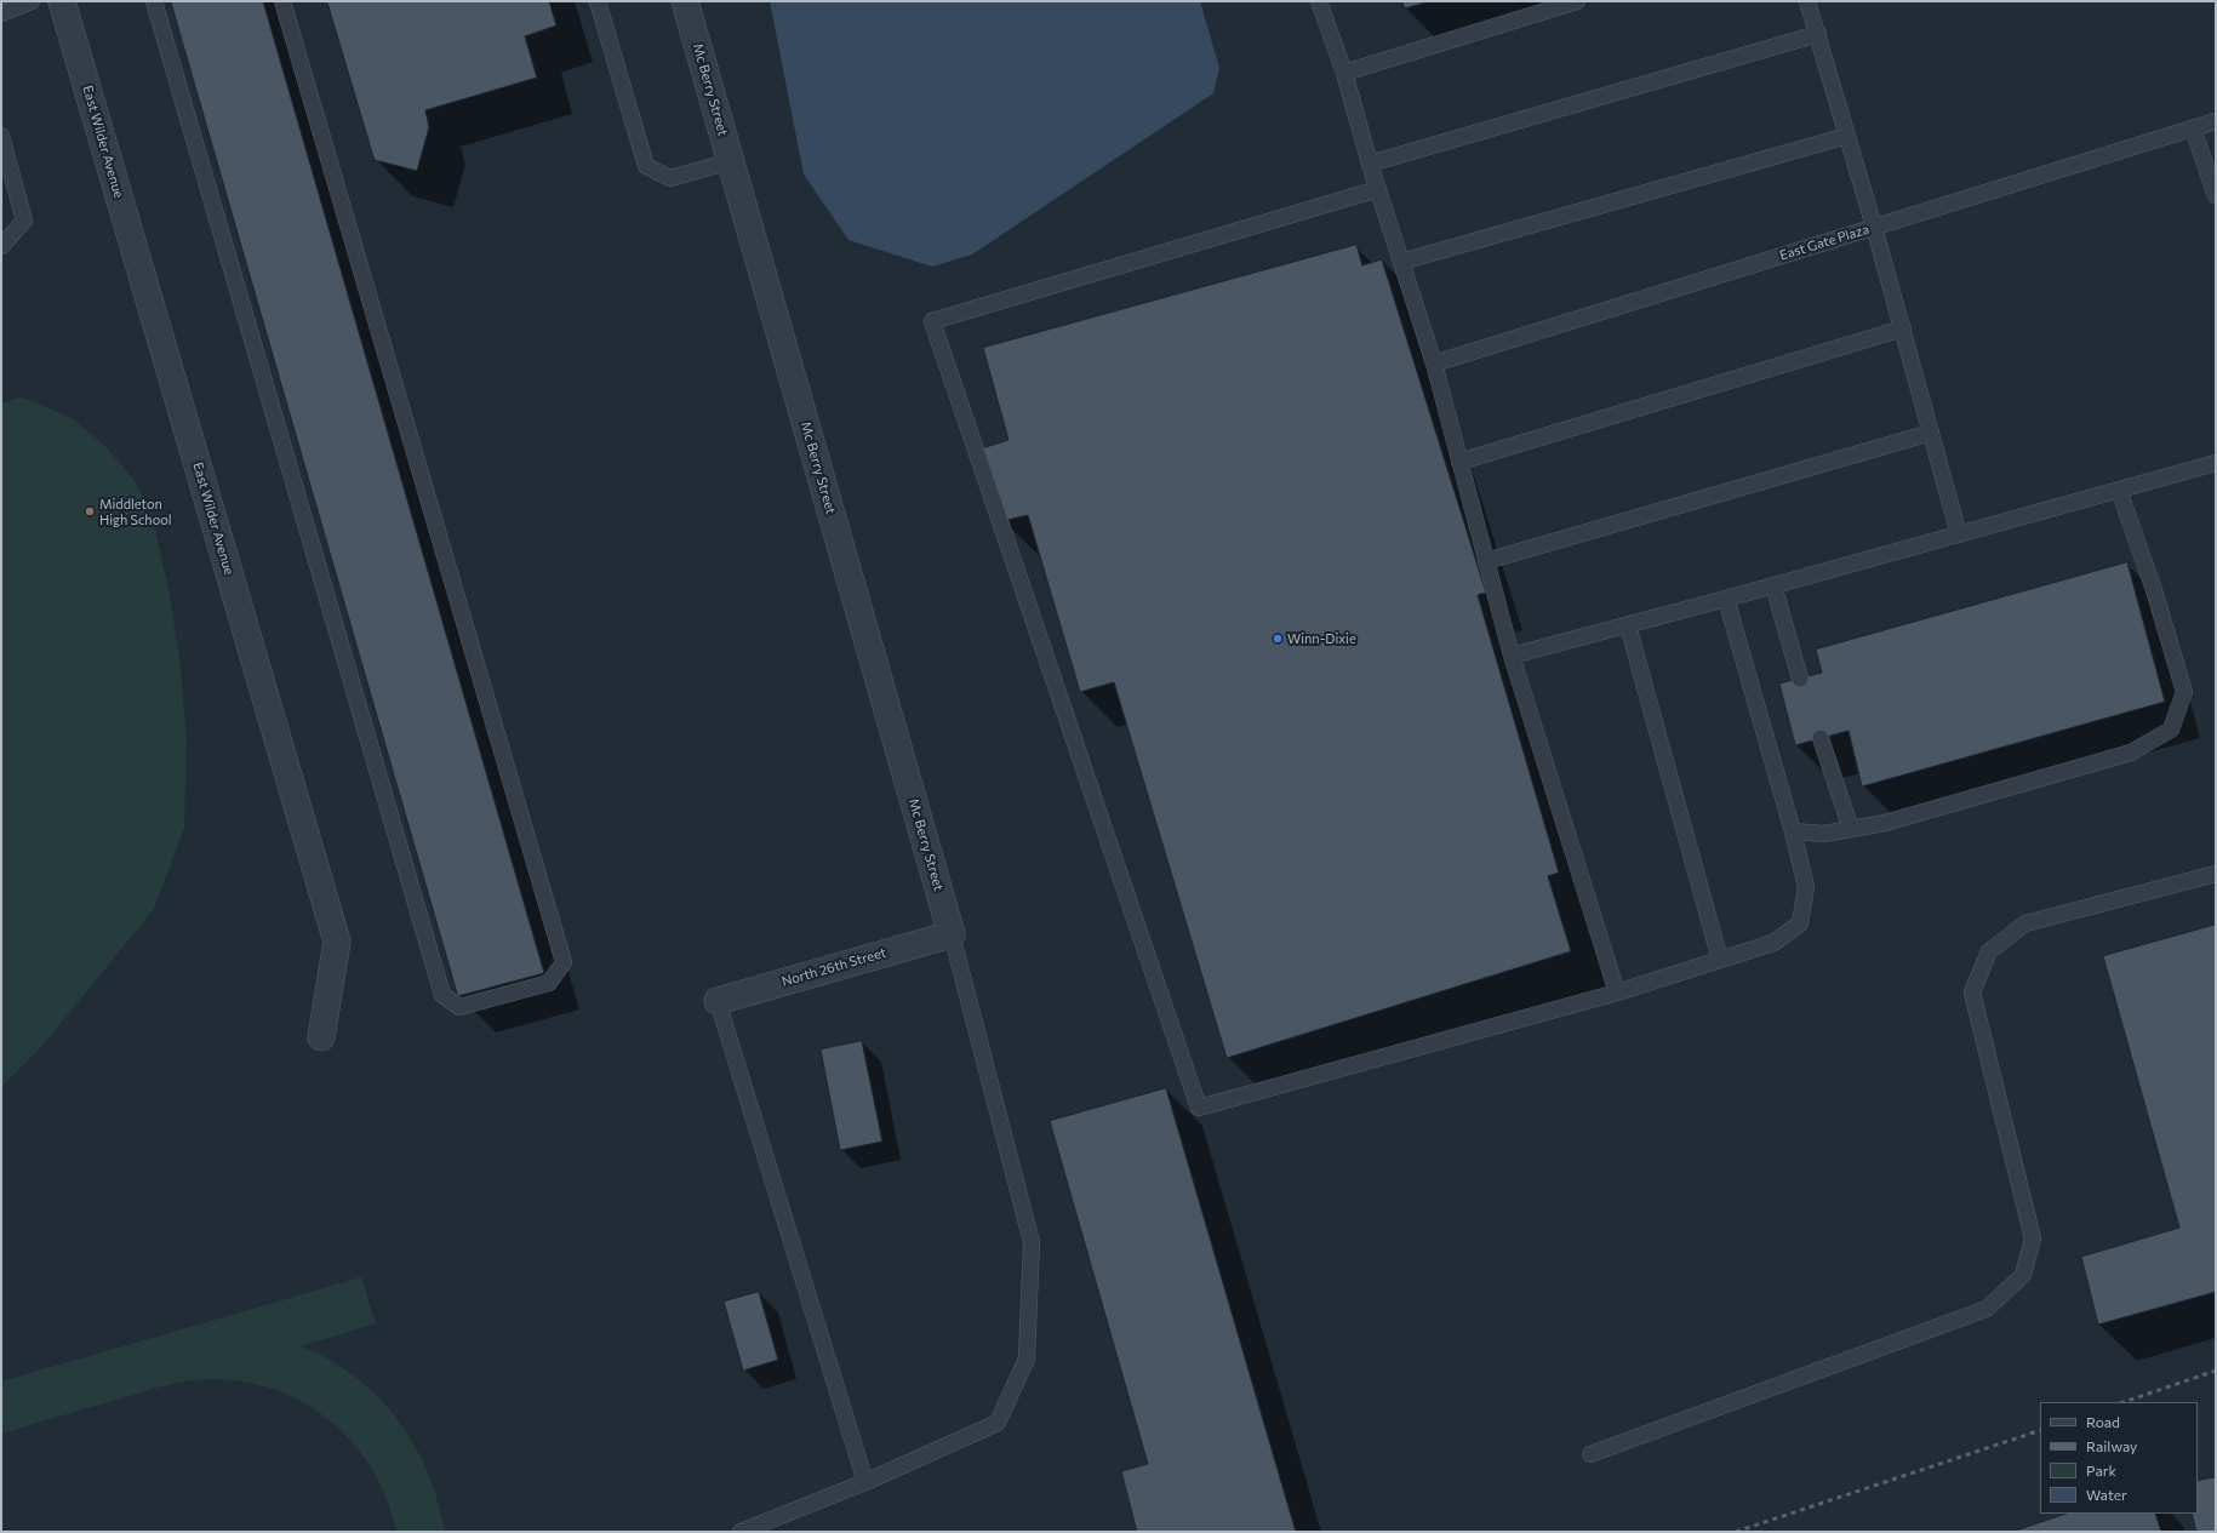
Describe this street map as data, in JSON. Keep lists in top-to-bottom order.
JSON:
{
  "streets": {
    "street": ["Mc Berry Street", "East Wilder Avenue", "North 26th Street"],
    "lane": ["East Gate Plaza"]
  },
  "crossings": [
    ["Mc Berry Street", "North 26th Street"]
  ],
  "places": ["Middleton High School", "Winn-Dixie"],
  "legend": [
    "Road",
    "Railway",
    "Park",
    "Water"
  ]
}
